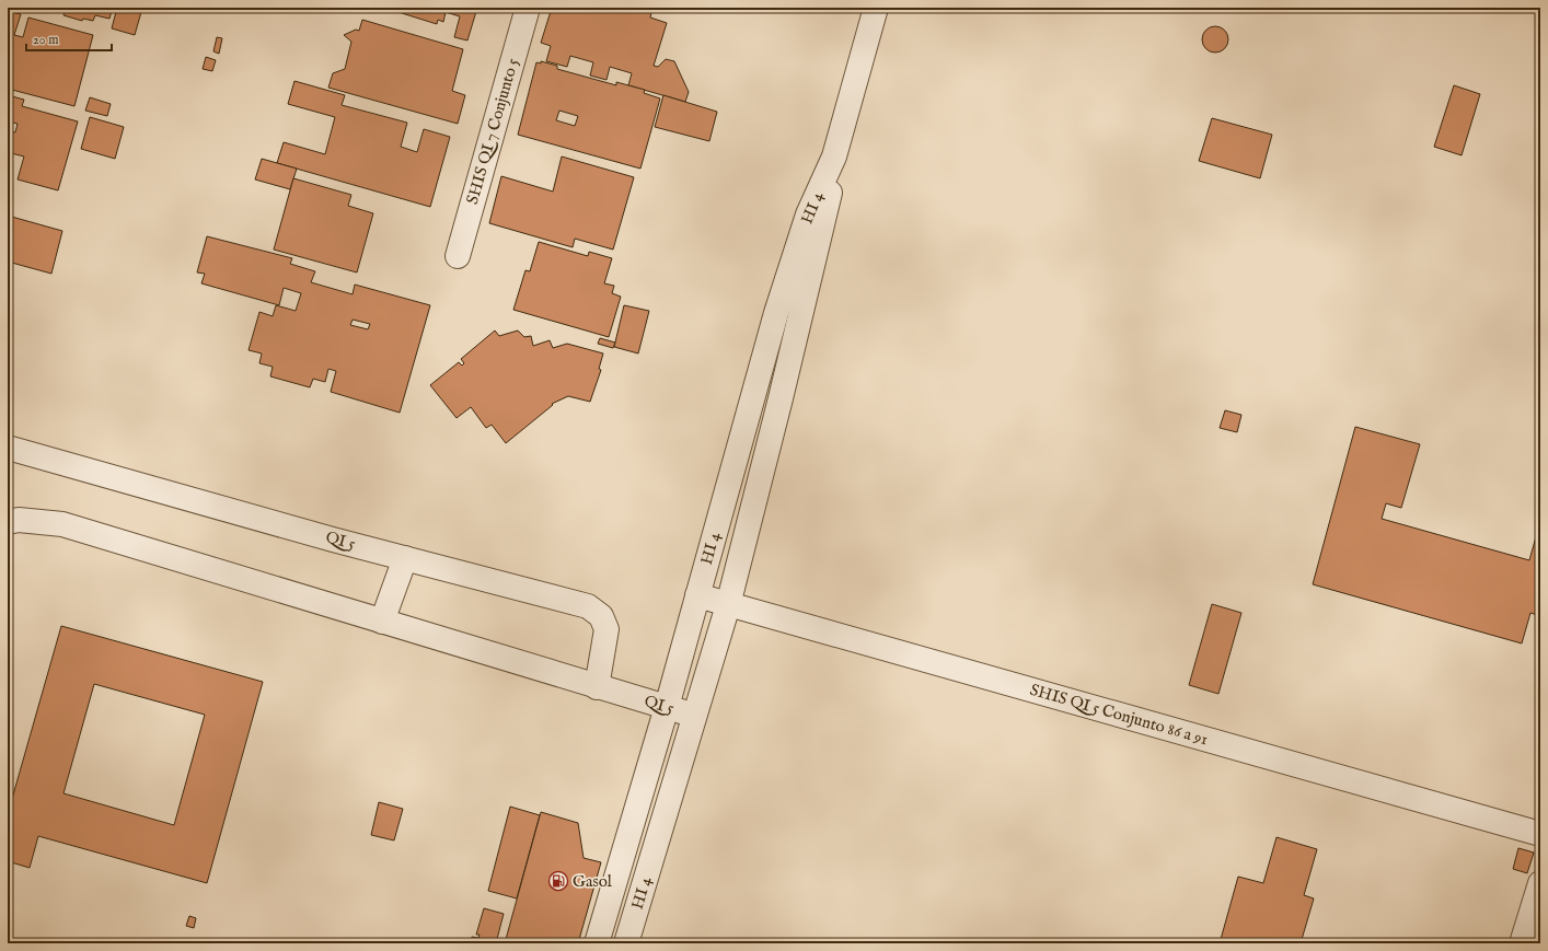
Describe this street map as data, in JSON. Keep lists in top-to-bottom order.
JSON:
{
  "streets": {
    "street": [
      "SHIS QI 7 Conjunto 5",
      "HI 4",
      "QI 5",
      "SHIS QI 5 Conjunto 86 a 91"
    ]
  },
  "crossings": [
    ["HI 4", "QI 5"],
    ["HI 4", "SHIS QI 5 Conjunto 86 a 91"]
  ],
  "places": {
    "fuel station": ["Gasol"]
  },
  "scale_bar": "20 m"
}
